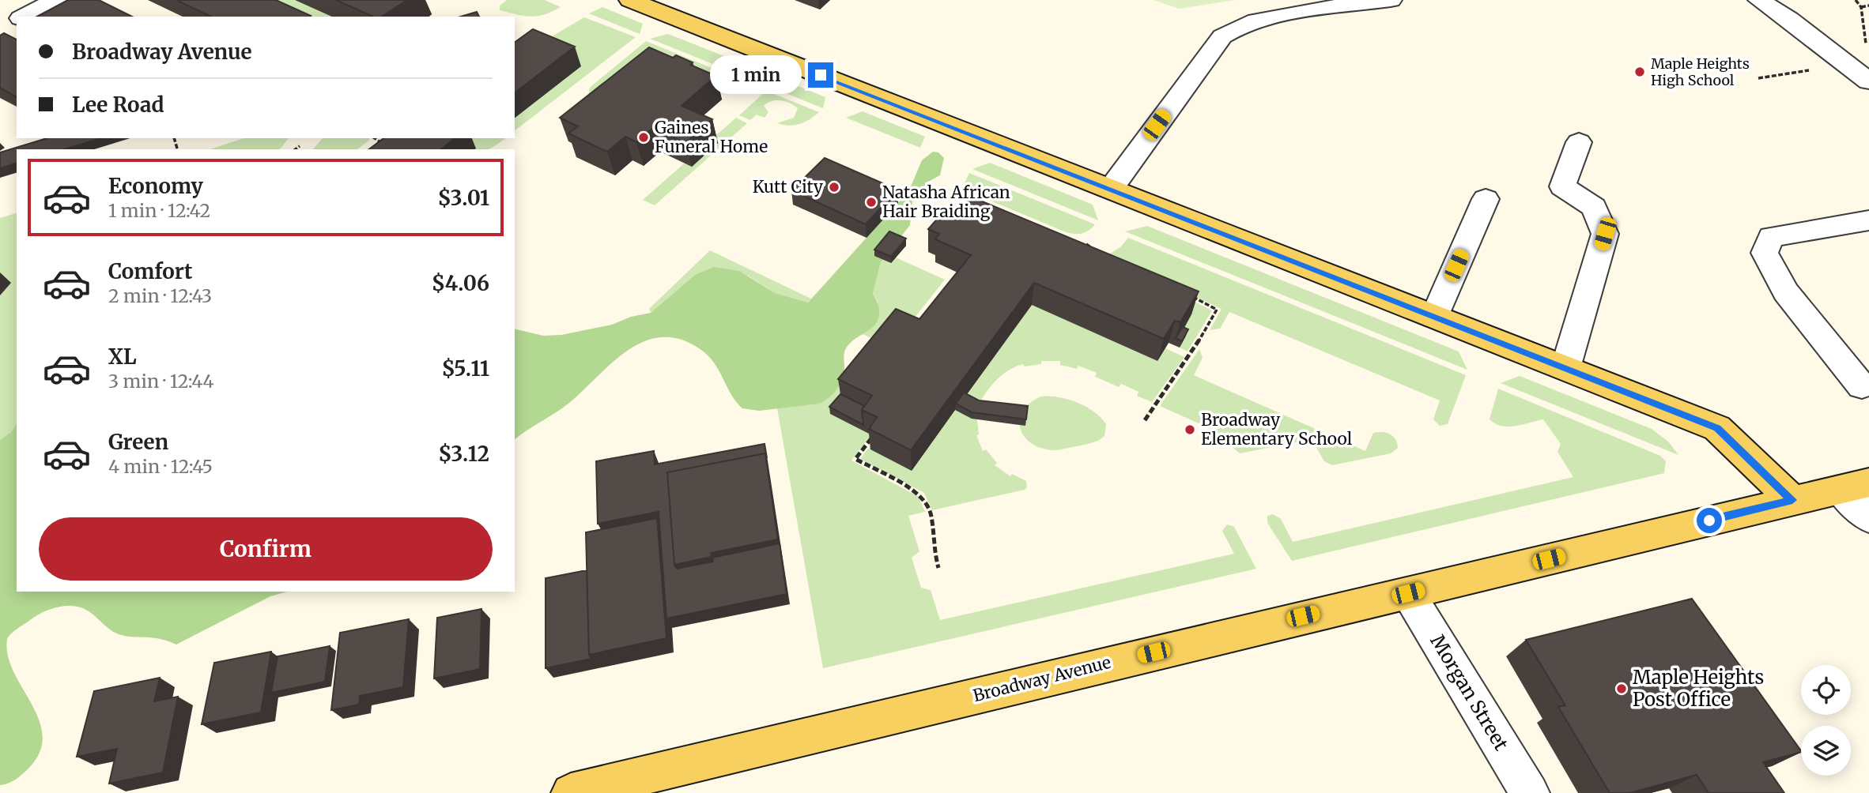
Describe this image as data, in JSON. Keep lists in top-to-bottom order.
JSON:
{
  "streets": {
    "main road": ["Broadway Avenue"],
    "street": ["Morgan Street"]
  },
  "crossings": [
    ["Broadway Avenue", "Morgan Street"]
  ],
  "places": [
    "Maple Heights High School",
    "Gaines Funeral Home",
    "Kutt City",
    "Natasha African Hair Braiding",
    "Broadway Elementary School",
    "Maple Heights Post Office"
  ],
  "page": {
    "banner": ["Broadway Avenue", "Lee Road"],
    "bubble": "1 min",
    "list": [
      {
        "name": "Economy",
        "note": "1 min · 12:42",
        "value": "$3.01"
      },
      {
        "name": "Comfort",
        "note": "2 min · 12:43",
        "value": "$4.06"
      },
      {
        "name": "XL",
        "note": "3 min · 12:44",
        "value": "$5.11"
      },
      {
        "name": "Green",
        "note": "4 min · 12:45",
        "value": "$3.12"
      }
    ],
    "buttons": "Confirm"
  }
}
